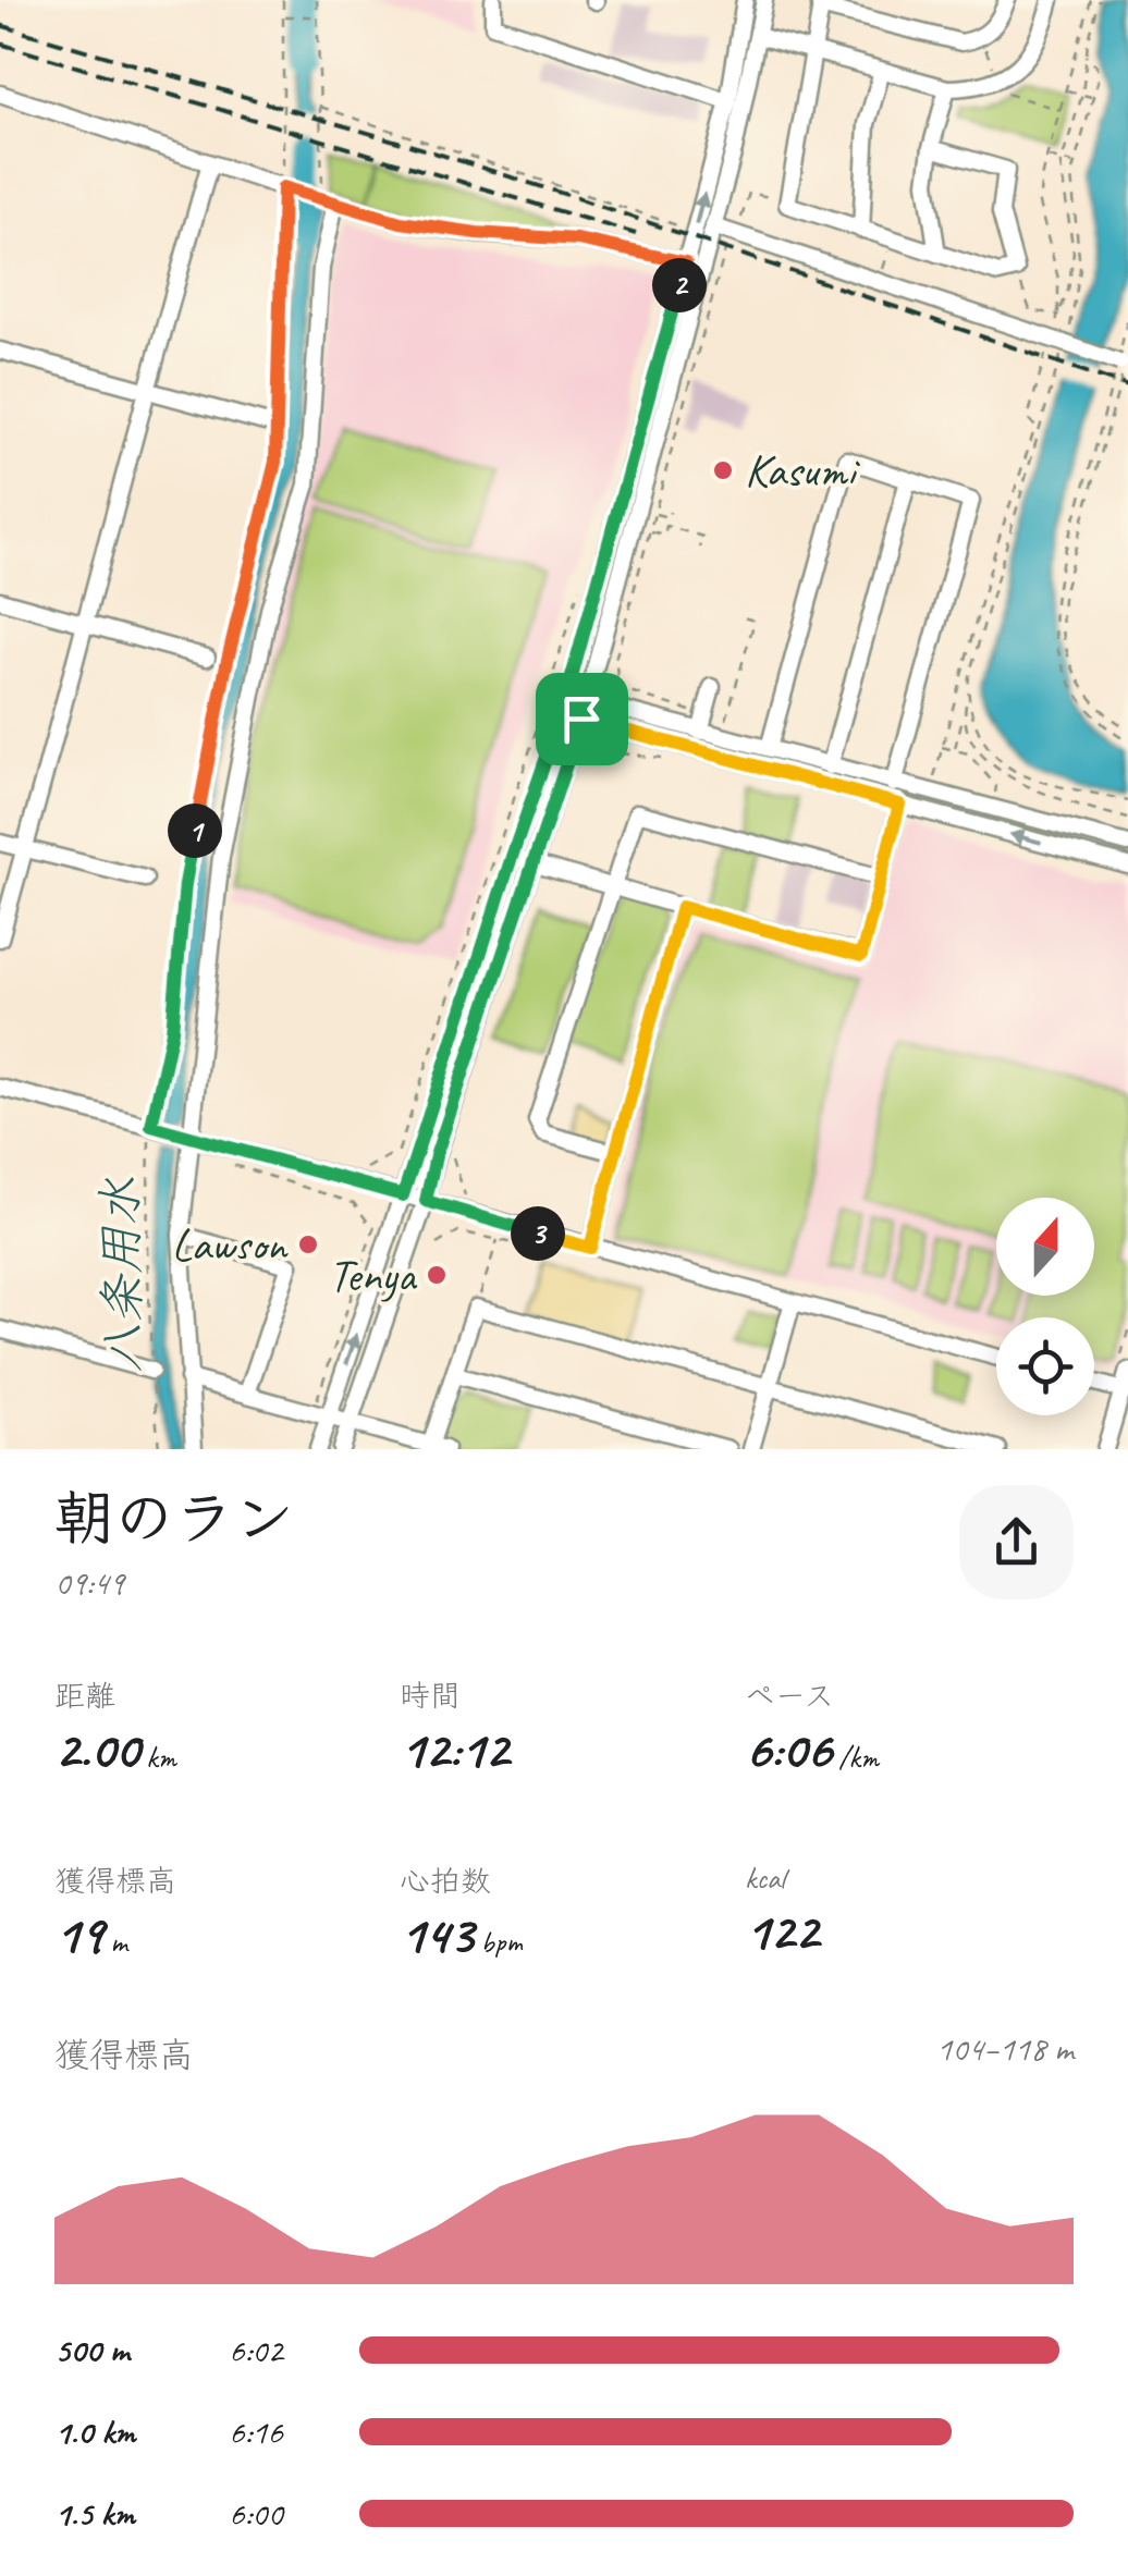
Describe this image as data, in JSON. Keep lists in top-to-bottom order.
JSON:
{
  "water": ["八条用水"],
  "places": ["Kasumi", "Lawson", "Tenya"],
  "north": "top",
  "page": {
    "pins": ["2", "1", "3"],
    "heading": ["朝のラン", "09:49"],
    "stats": [
      ["距離", "2.00 km"],
      ["時間", "12:12"],
      ["ペース", "6:06 /km"],
      ["獲得標高", "19 m"],
      ["心拍数", "143 bpm"],
      ["kcal", "122"]
    ],
    "chart": ["獲得標高", "104–118 m"],
    "list": [
      {
        "name": "500 m",
        "note": "6:02"
      },
      {
        "name": "1.0 km",
        "note": "6:16"
      },
      {
        "name": "1.5 km",
        "note": "6:00"
      }
    ]
  }
}
